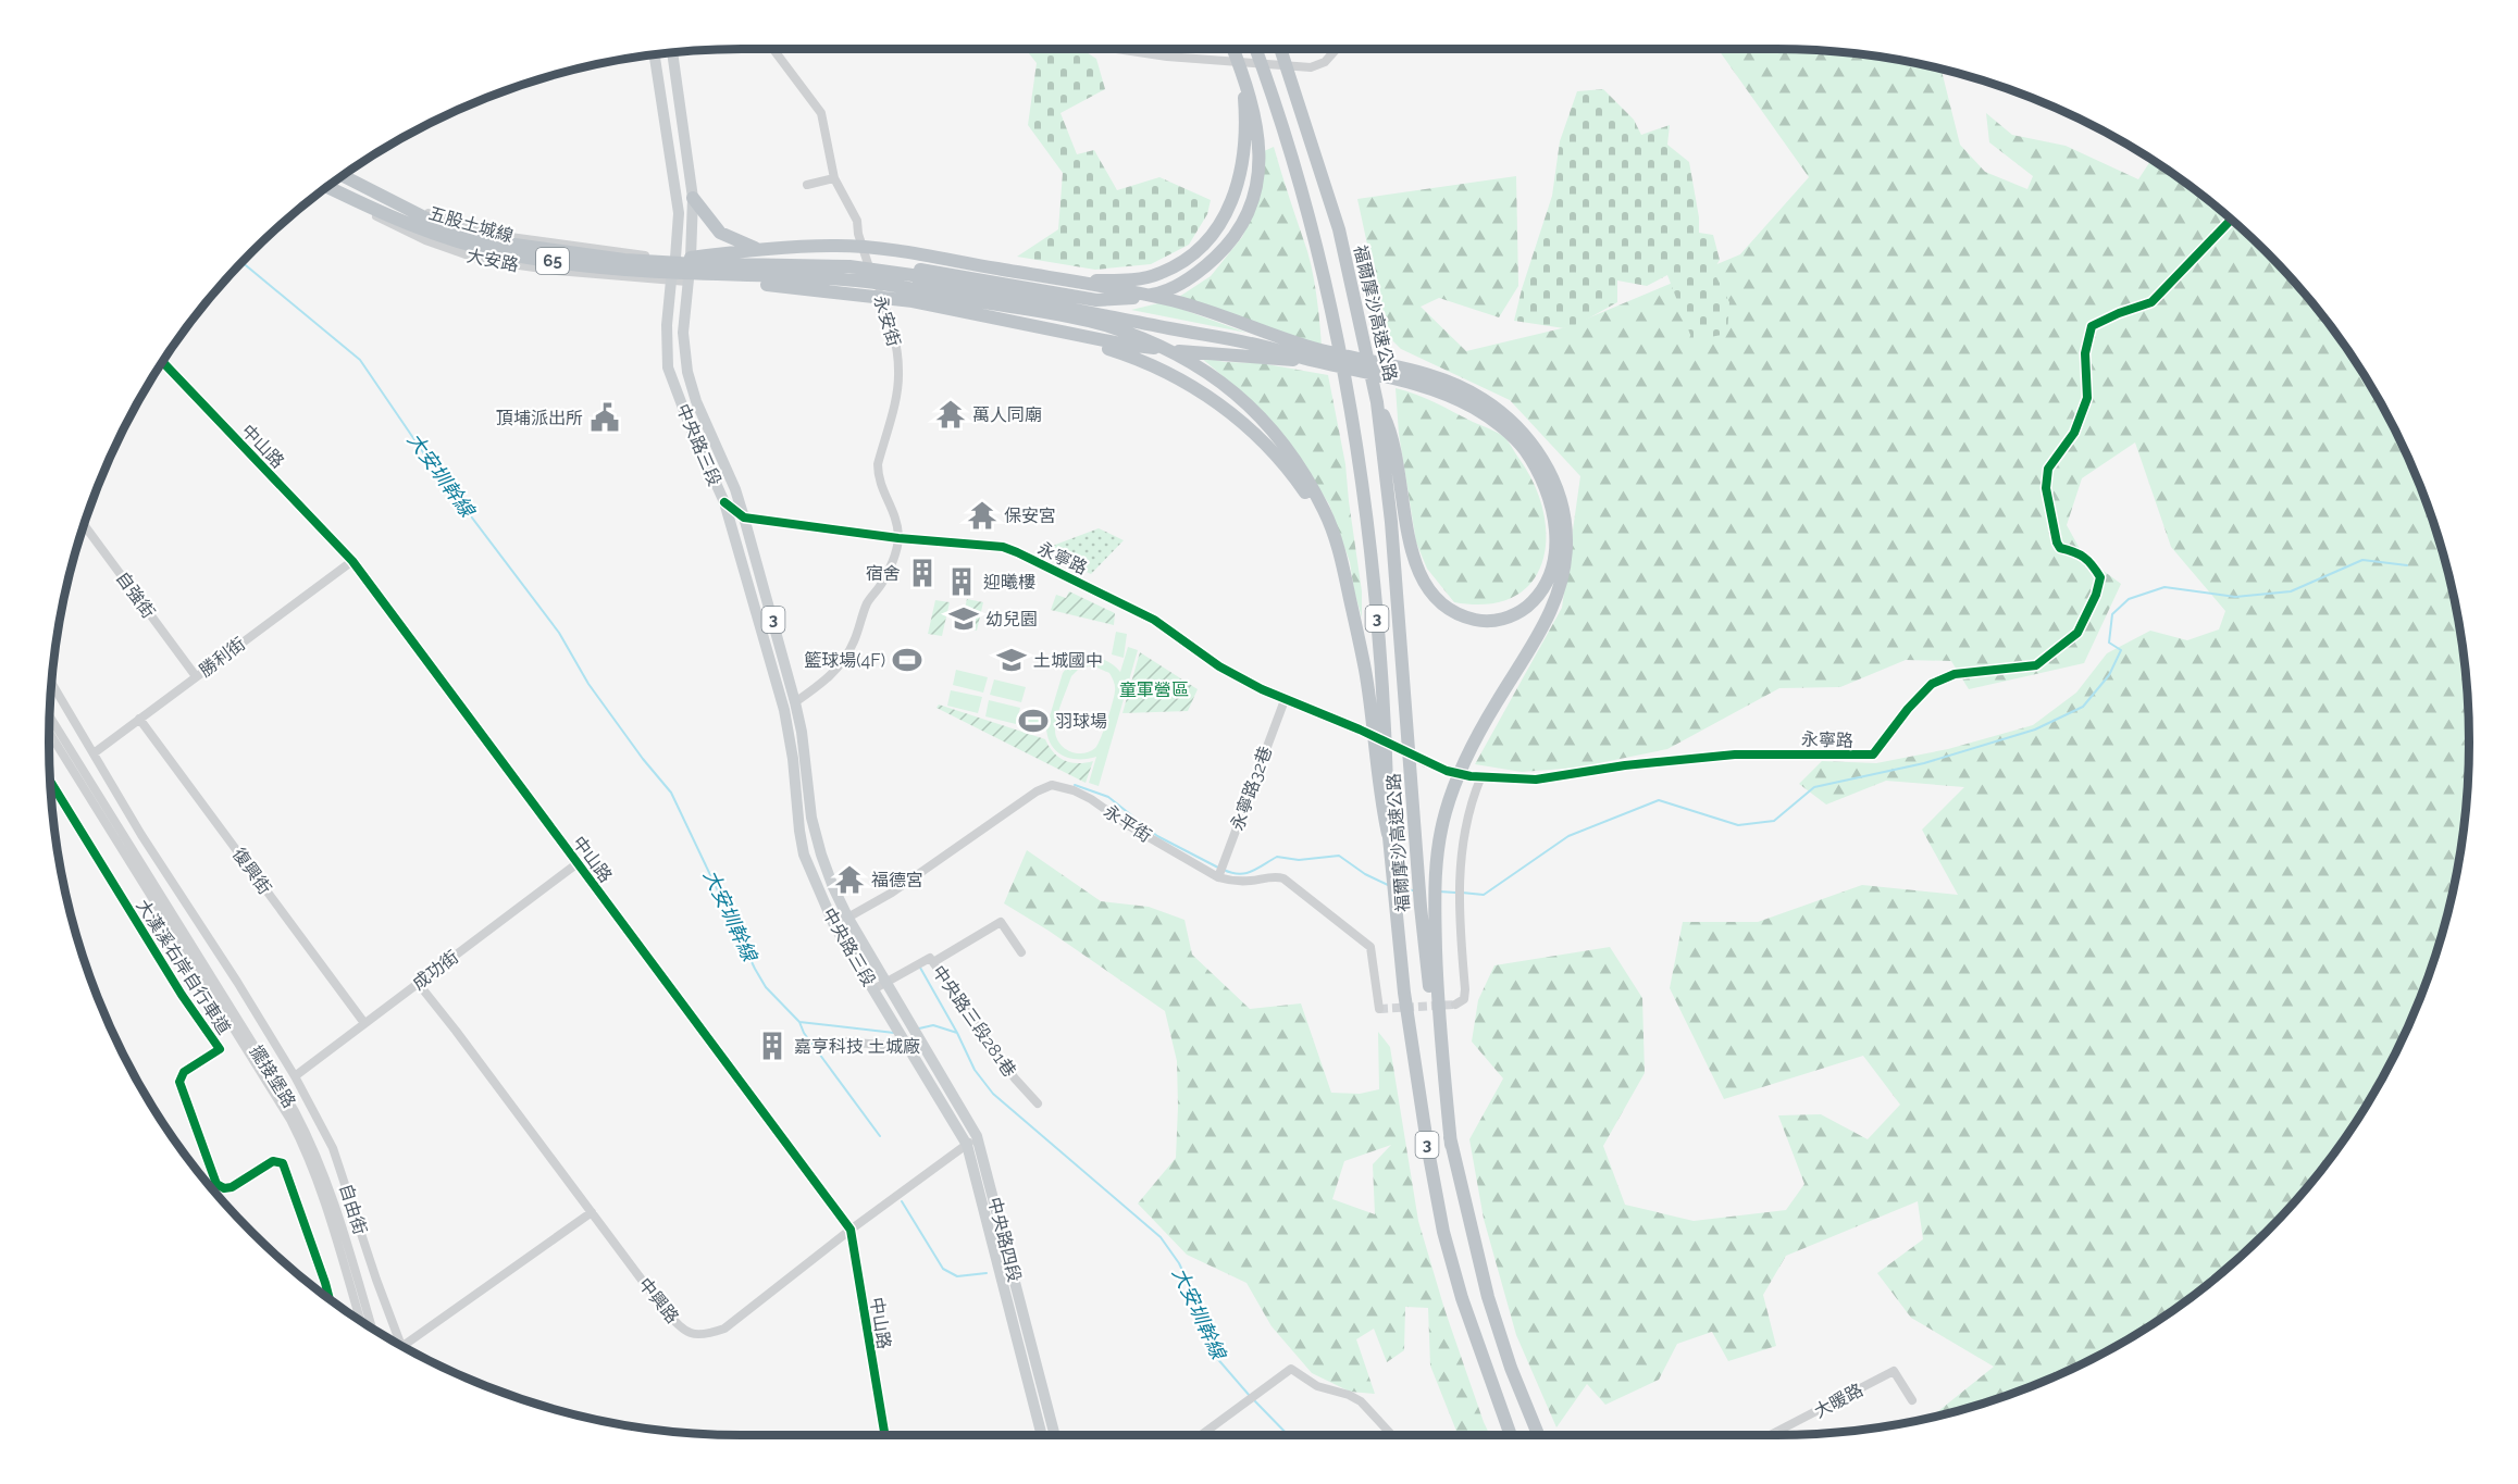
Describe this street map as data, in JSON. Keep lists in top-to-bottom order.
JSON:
{
  "streets": {
    "highway": [
      "五股土城線",
      "65",
      "福爾摩沙高速公路",
      "3"
    ],
    "main road": ["中央路三段", "中央路四段"],
    "street": [
      "大安路",
      "永安街",
      "中山路",
      "永寧路",
      "自強街",
      "勝利街",
      "永寧路32巷",
      "永平街",
      "復興街",
      "成功街",
      "中央路三段281巷",
      "擺接堡路",
      "自由街",
      "中興路",
      "大暖路"
    ],
    "cycle path": ["大漢溪右岸自行車道"]
  },
  "crossings": [
    ["大安路", "中央路三段"],
    ["永安街", "永寧路"],
    ["中央路三段", "永寧路"],
    ["中央路三段", "永平街"],
    ["中央路三段", "中央路三段281巷"],
    ["中央路三段", "中央路四段"],
    ["中山路", "勝利街"],
    ["中山路", "成功街"],
    ["中山路", "中興路"],
    ["永寧路", "永寧路32巷"],
    ["自強街", "勝利街"],
    ["勝利街", "復興街"],
    ["勝利街", "自由街"],
    ["永寧路32巷", "永平街"],
    ["復興街", "成功街"],
    ["成功街", "自由街"],
    ["成功街", "中興路"],
    ["自由街", "中興路"],
    ["中央路四段", "中興路"]
  ],
  "water": ["大安圳幹線"],
  "parks": ["童軍營區"],
  "places": {
    "temple": ["萬人同廟", "保安宮", "福德宮"],
    "public building": ["頂埔派出所"],
    "building": ["宿舍", "迎曦樓", "嘉亨科技 土城廠"],
    "school or university": ["幼兒園", "土城國中"],
    "sports": ["籃球場(4F)", "羽球場"]
  }
}
